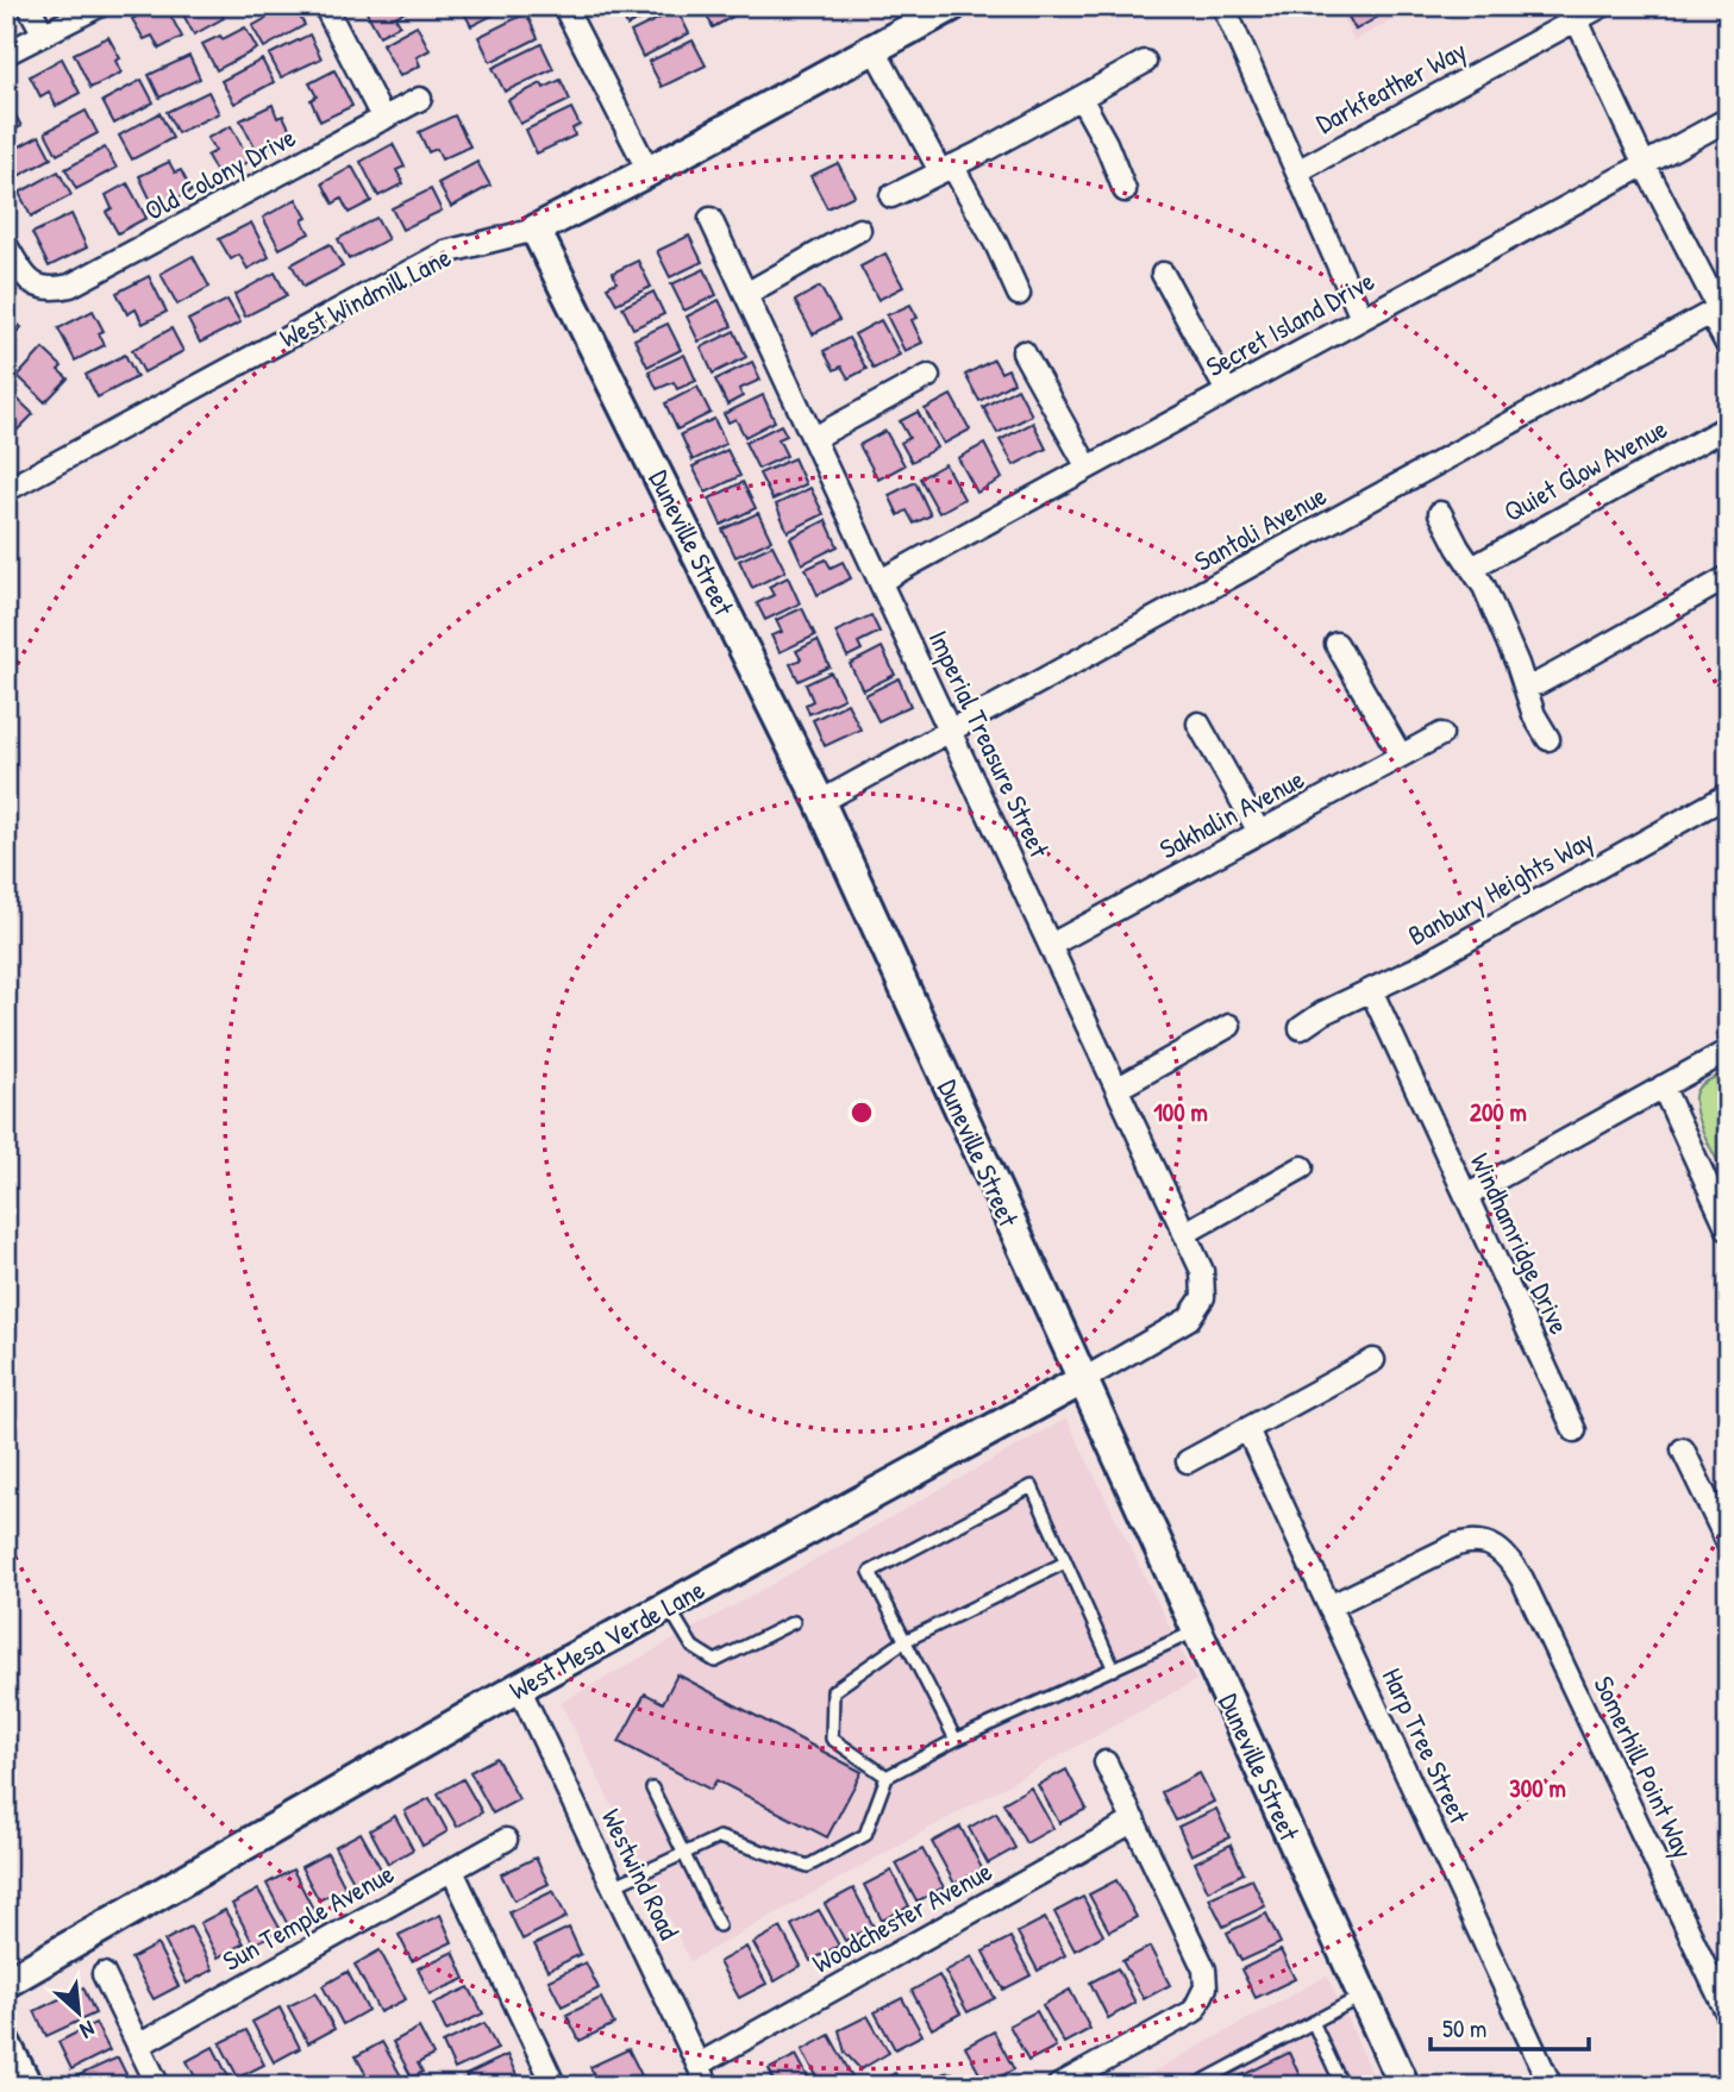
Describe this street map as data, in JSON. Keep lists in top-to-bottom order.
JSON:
{
  "streets": {
    "street": [
      "Darkfeather Way",
      "Old Colony Drive",
      "West Windmill Lane",
      "Secret Island Drive",
      "Quiet Glow Avenue",
      "Santoli Avenue",
      "Duneville Street",
      "Imperial Treasure Street",
      "Sakhalin Avenue",
      "Banbury Heights Way",
      "Windhamridge Drive",
      "West Mesa Verde Lane",
      "Harp Tree Street",
      "Somerhill Point Way",
      "Westwind Road",
      "Sun Temple Avenue",
      "Woodchester Avenue"
    ]
  },
  "crossings": [
    ["West Windmill Lane", "Duneville Street"],
    ["Secret Island Drive", "Imperial Treasure Street"],
    ["Santoli Avenue", "Duneville Street"],
    ["Santoli Avenue", "Imperial Treasure Street"],
    ["Duneville Street", "West Mesa Verde Lane"],
    ["Imperial Treasure Street", "Sakhalin Avenue"],
    ["Imperial Treasure Street", "West Mesa Verde Lane"],
    ["Banbury Heights Way", "Windhamridge Drive"],
    ["West Mesa Verde Lane", "Westwind Road"],
    ["Harp Tree Street", "Somerhill Point Way"],
    ["Westwind Road", "Woodchester Avenue"]
  ],
  "scale_bar": "50 m",
  "north": "bottom right",
  "rings": ["100 m", "200 m", "300 m"]
}
